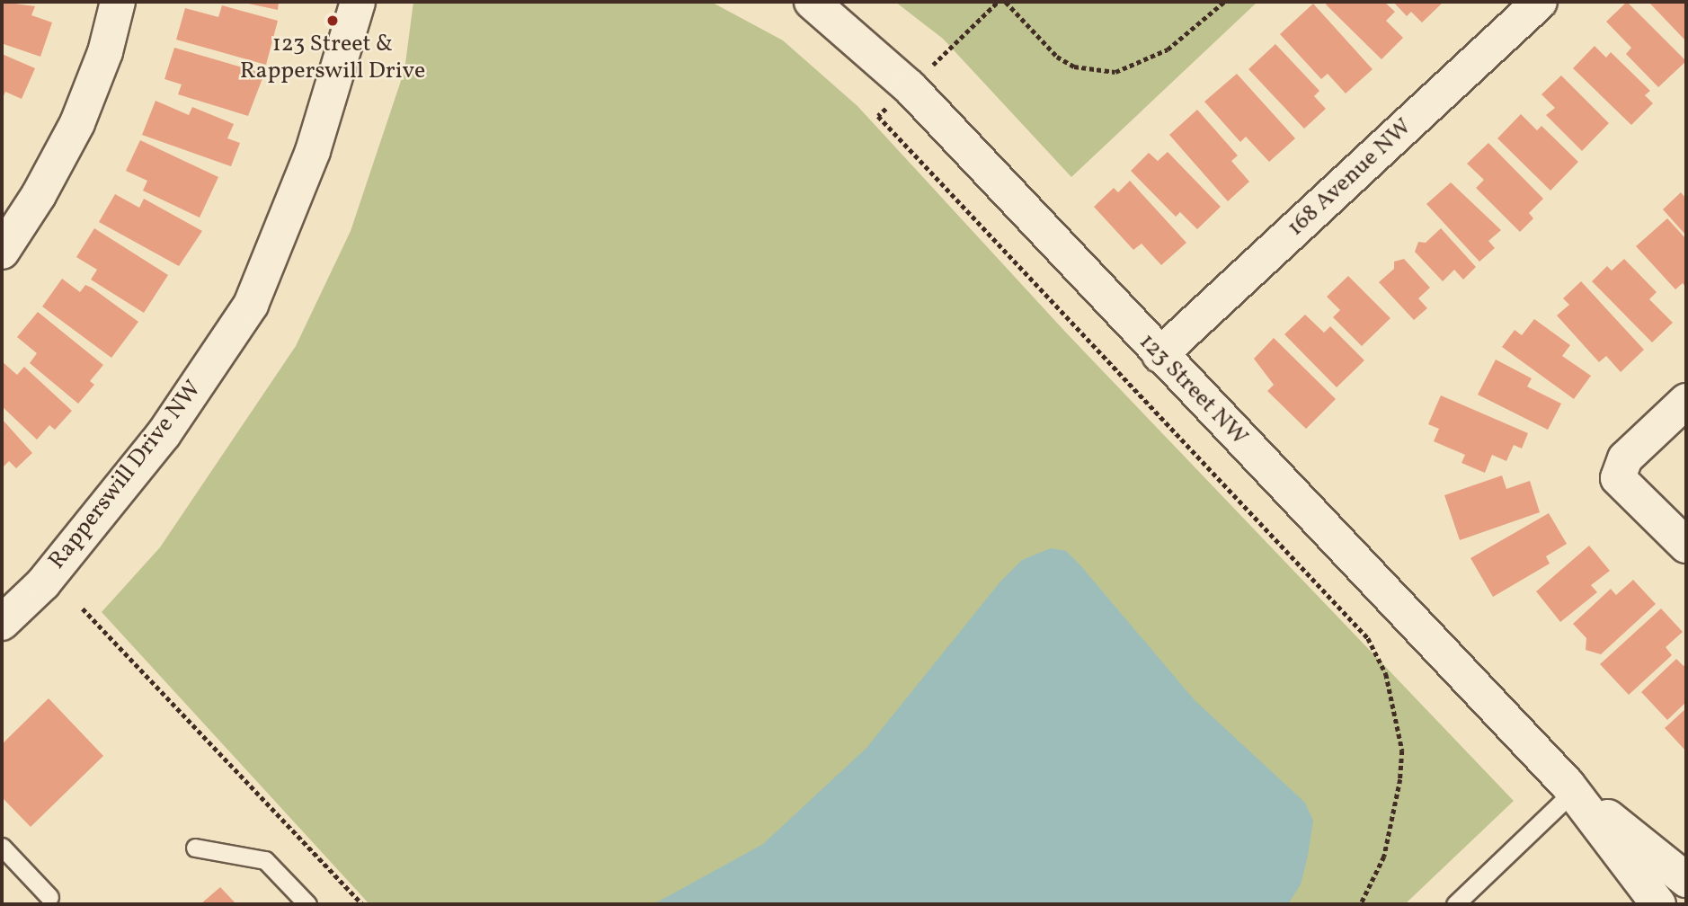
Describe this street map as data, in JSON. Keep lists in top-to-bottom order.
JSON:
{
  "streets": {
    "street": ["168 Avenue NW", "123 Street NW", "Rapperswill Drive NW"]
  },
  "crossings": [
    ["168 Avenue NW", "123 Street NW"]
  ],
  "places": ["123 Street & Rapperswill Drive"]
}
